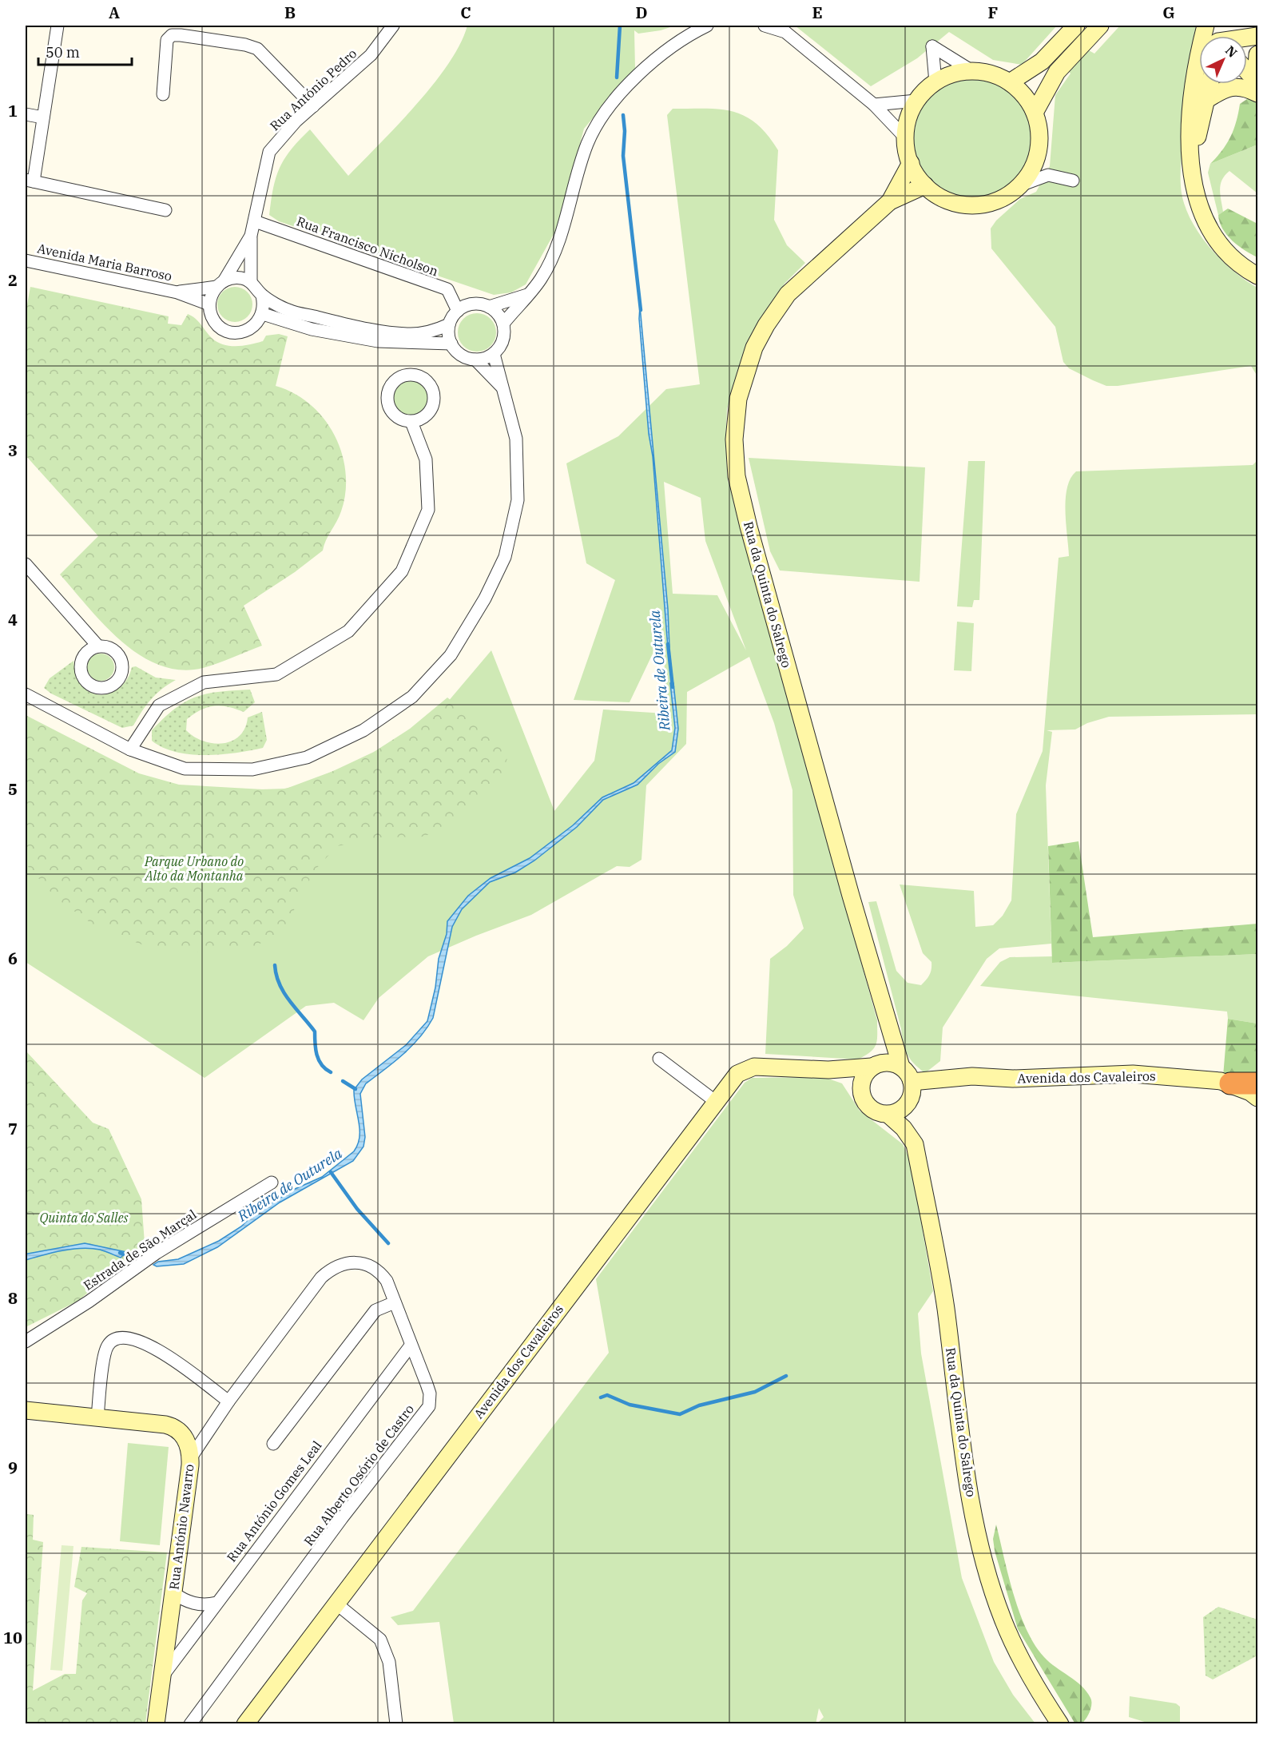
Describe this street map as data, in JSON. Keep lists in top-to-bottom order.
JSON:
{
  "streets": {
    "street": [
      "Rua António Pedro",
      "Rua Francisco Nicholson",
      "Avenida Maria Barroso",
      "Rua da Quinta do Salrego",
      "Avenida dos Cavaleiros",
      "Estrada de São Marçal",
      "Rua Alberto Osório de Castro",
      "Rua António Gomes Leal",
      "Rua António Navarro"
    ]
  },
  "crossings": [
    ["Rua António Pedro", "Rua Francisco Nicholson"],
    ["Rua António Pedro", "Avenida Maria Barroso"],
    ["Rua da Quinta do Salrego", "Avenida dos Cavaleiros"],
    ["Rua Alberto Osório de Castro", "Rua António Gomes Leal"],
    ["Rua Alberto Osório de Castro", "Rua António Navarro"],
    ["Rua António Gomes Leal", "Rua António Navarro"]
  ],
  "water": ["Ribeira de Outurela"],
  "parks": ["Parque Urbano do Alto da Montanha", "Quinta do Salles"],
  "scale_bar": "50 m",
  "north": "top right",
  "grid": {
    "columns": [
      "A",
      "B",
      "C",
      "D",
      "E",
      "F",
      "G"
    ],
    "rows": [
      "1",
      "2",
      "3",
      "4",
      "5",
      "6",
      "7",
      "8",
      "9",
      "10"
    ]
  }
}
